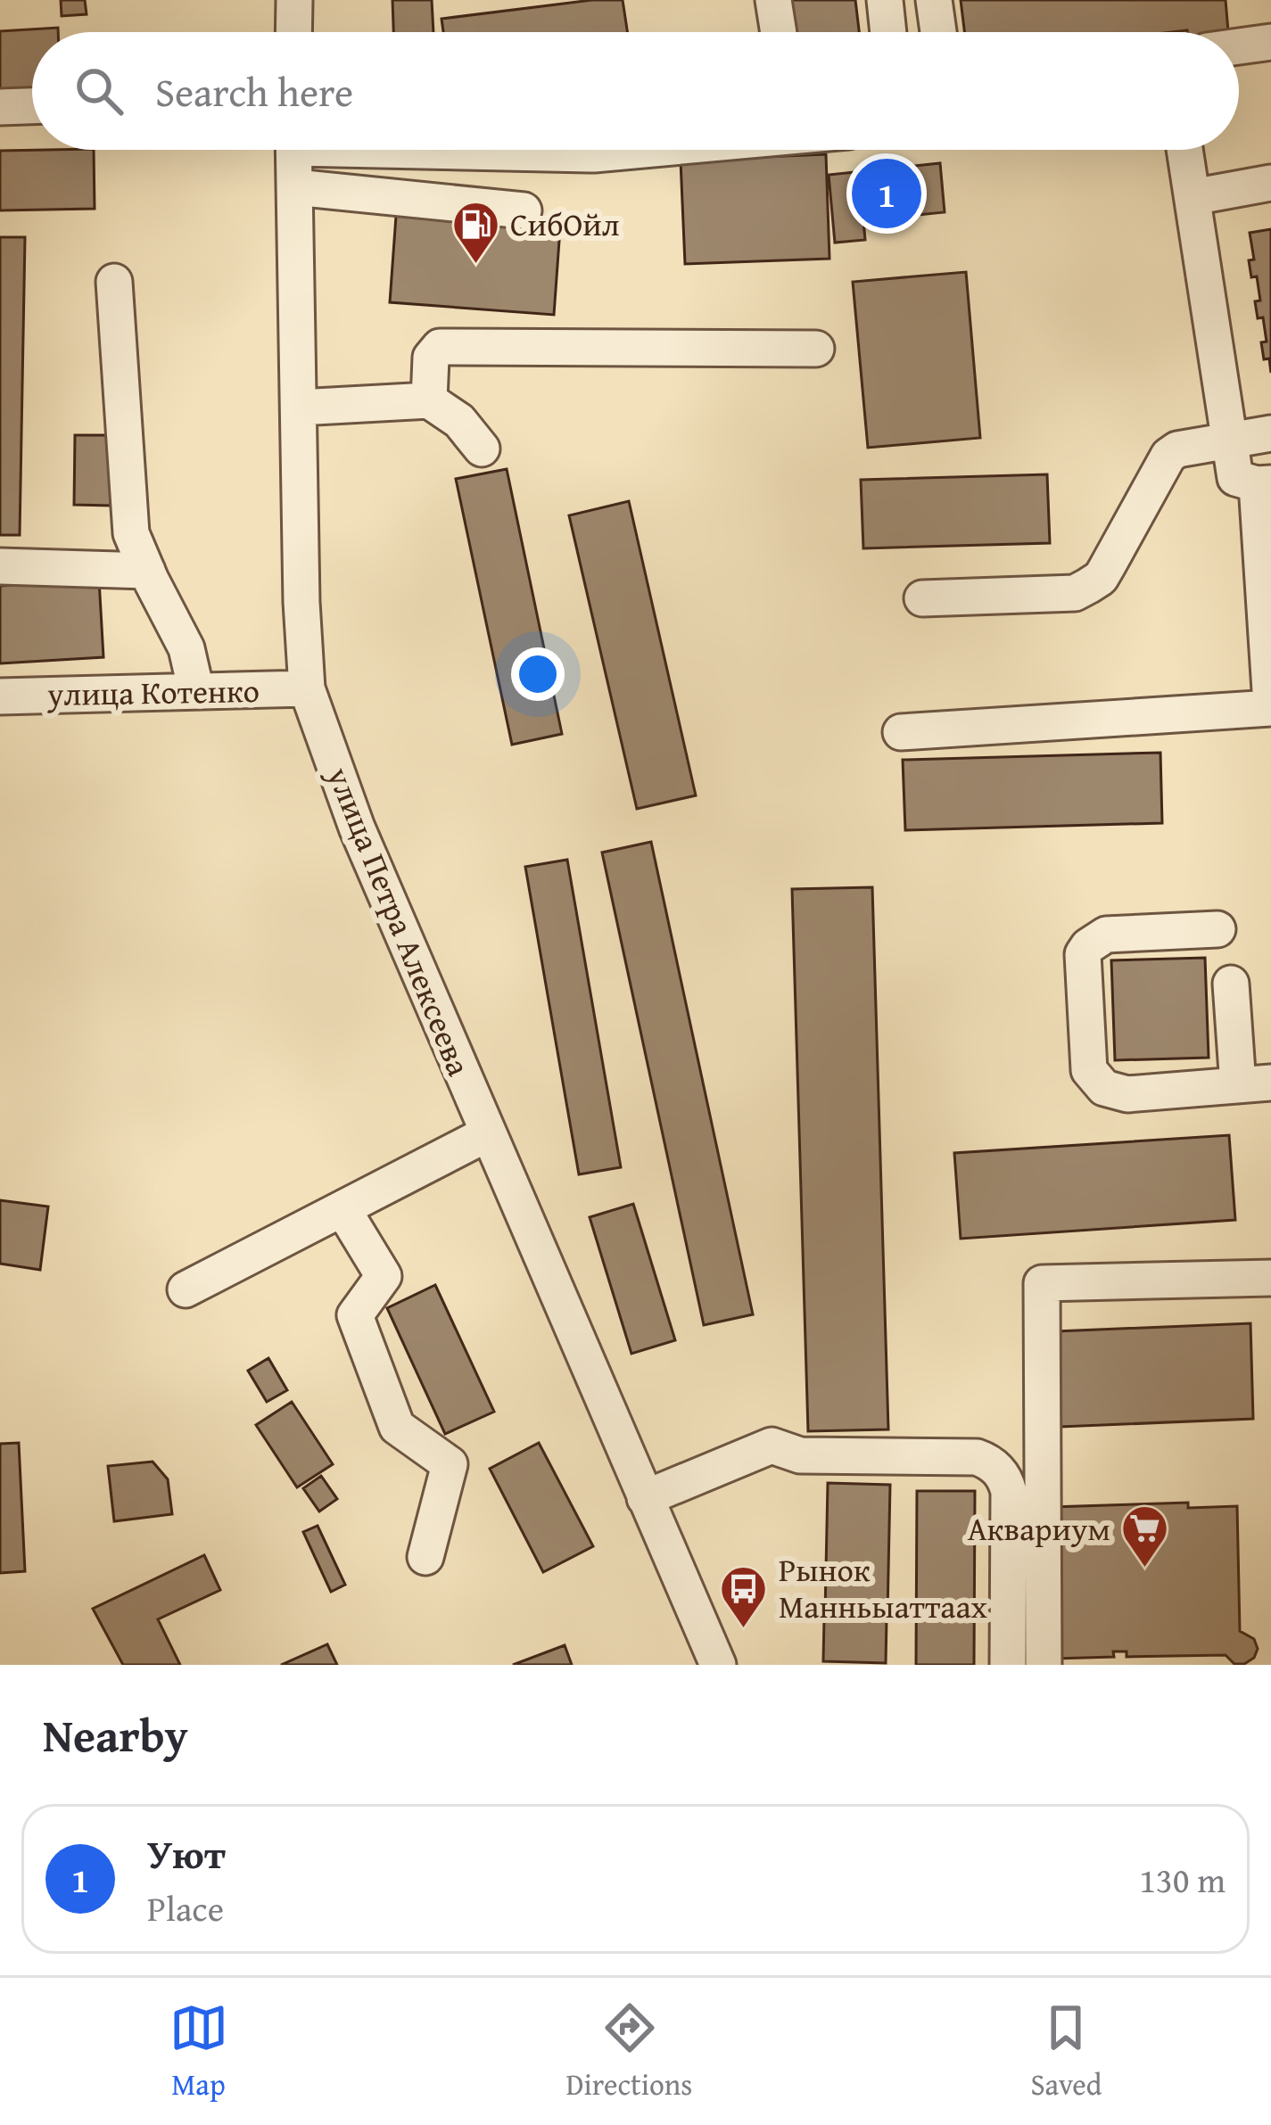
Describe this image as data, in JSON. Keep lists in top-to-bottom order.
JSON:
{
  "streets": {
    "street": ["улица Котенко", "улица Петра Алексеева"]
  },
  "crossings": [
    ["улица Котенко", "улица Петра Алексеева"]
  ],
  "places": {
    "fuel station": ["СибОйл"],
    "supermarket": ["Аквариум"],
    "bus stop": ["Рынок Манньыаттаах"]
  },
  "page": {
    "search": "Search here",
    "pins": "1",
    "heading": "Nearby",
    "list": [
      {
        "mark": "1",
        "name": "Уют",
        "note": "Place",
        "value": "130 m"
      }
    ],
    "nav": ["Map", "Directions", "Saved"]
  }
}
